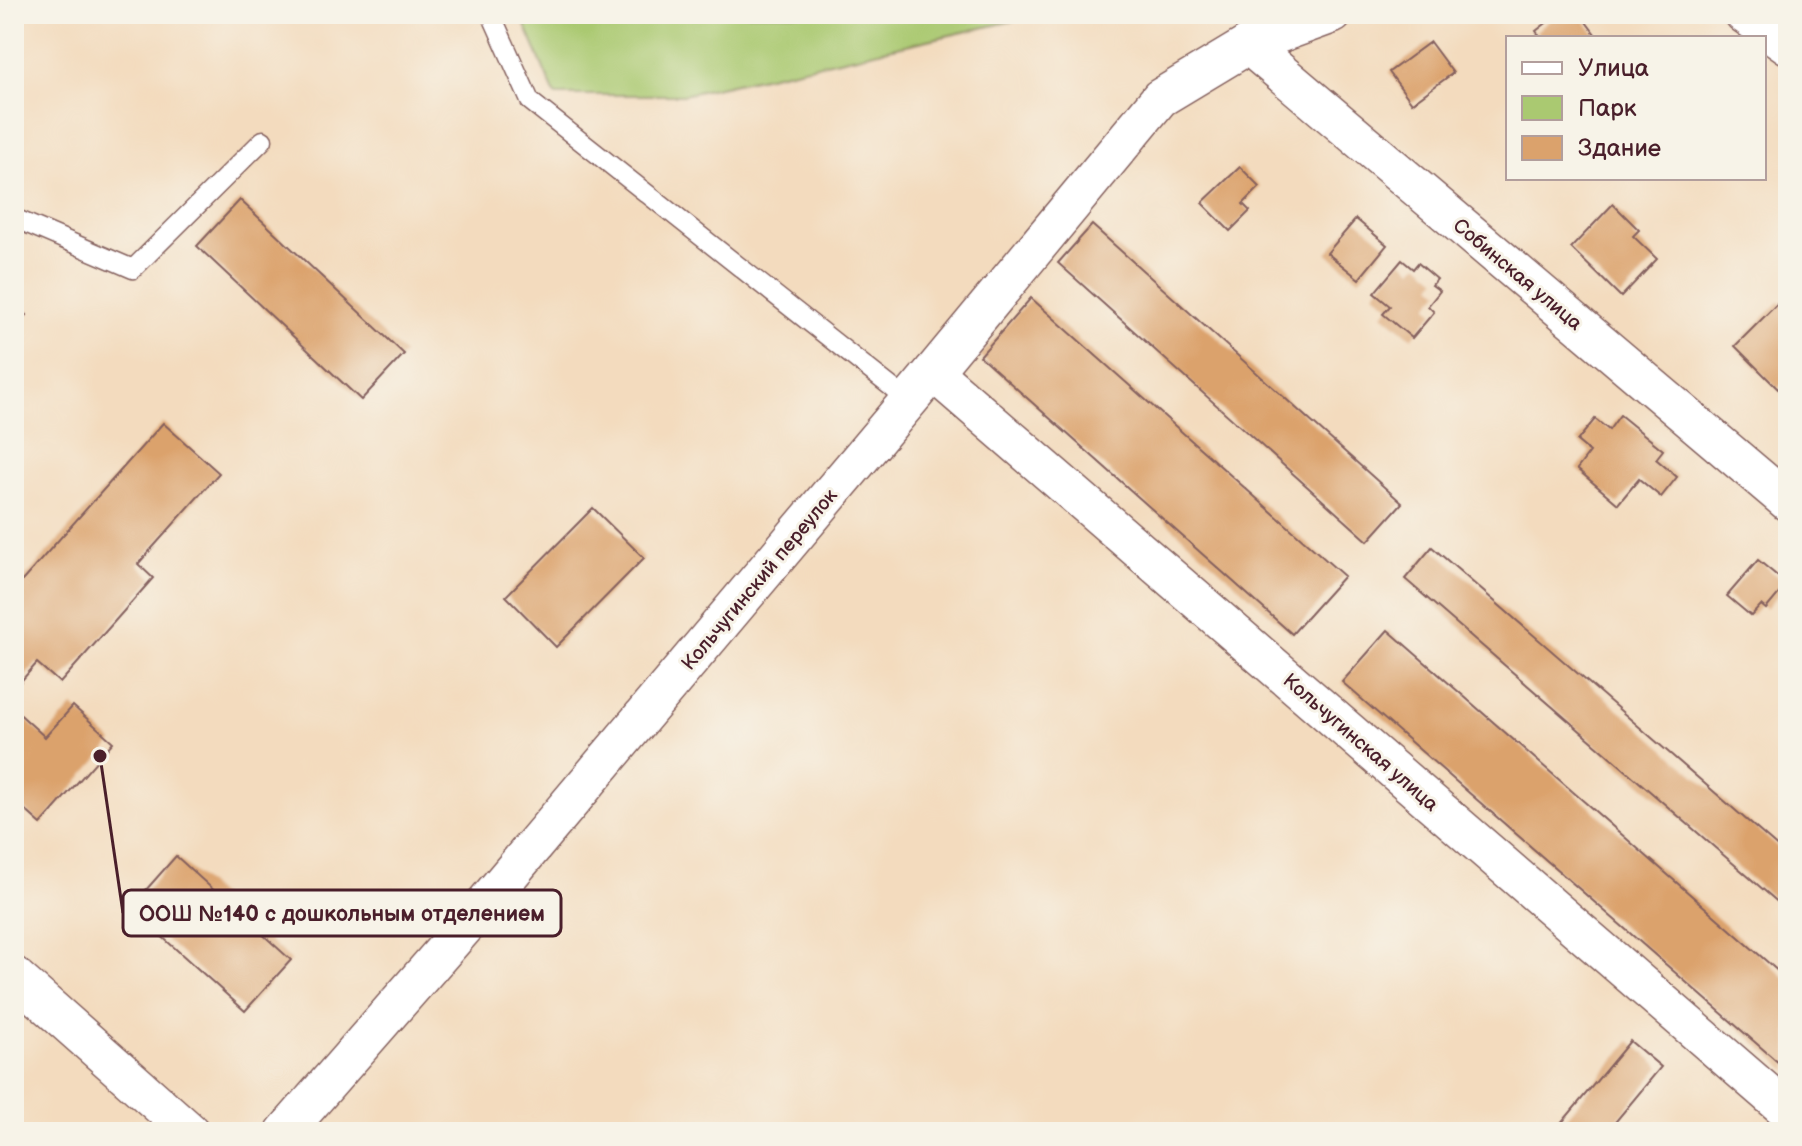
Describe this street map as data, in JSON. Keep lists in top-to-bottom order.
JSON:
{
  "streets": {
    "street": ["Собинская улица", "Кольчугинский переулок", "Кольчугинская улица"]
  },
  "crossings": [
    ["Собинская улица", "Кольчугинский переулок"],
    ["Кольчугинский переулок", "Кольчугинская улица"]
  ],
  "places": ["ООШ №140 с дошкольным отделением"],
  "legend": ["Улица", "Парк", "Здание"]
}
